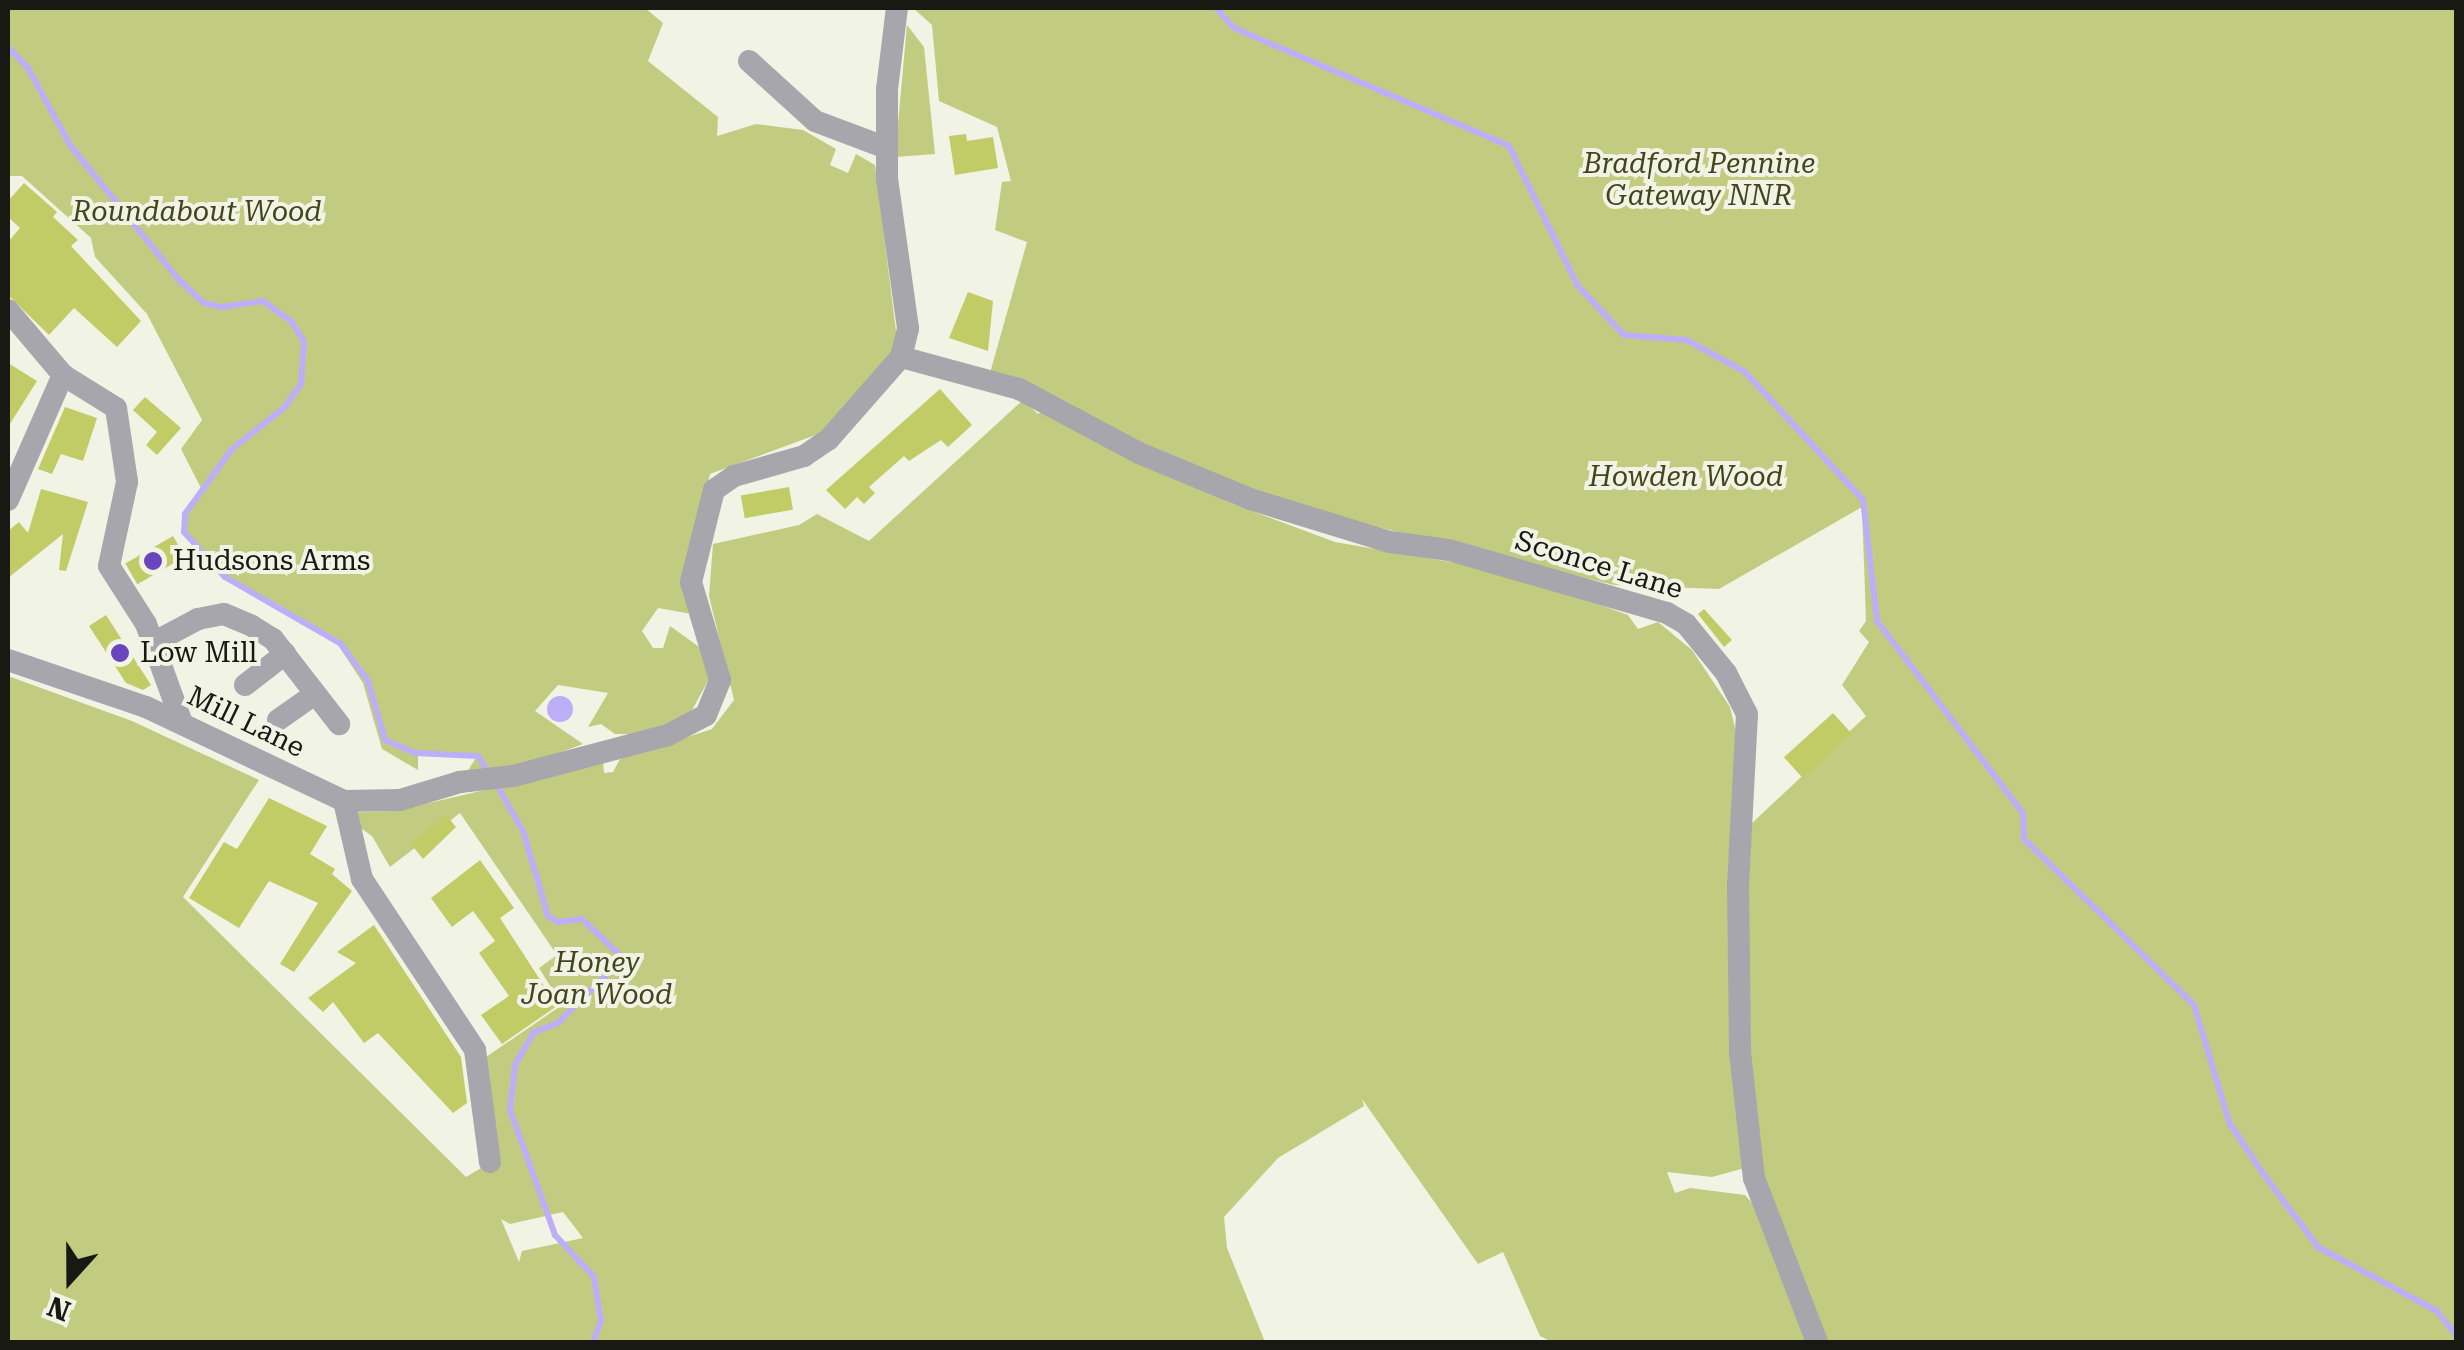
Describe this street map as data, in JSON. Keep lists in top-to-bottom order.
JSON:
{
  "streets": {
    "street": ["Sconce Lane", "Mill Lane"]
  },
  "crossings": [
    ["Sconce Lane", "Mill Lane"]
  ],
  "parks": [
    "Bradford Pennine Gateway NNR",
    "Roundabout Wood",
    "Howden Wood",
    "Honey Joan Wood"
  ],
  "places": ["Hudsons Arms", "Low Mill"],
  "north": "bottom"
}
